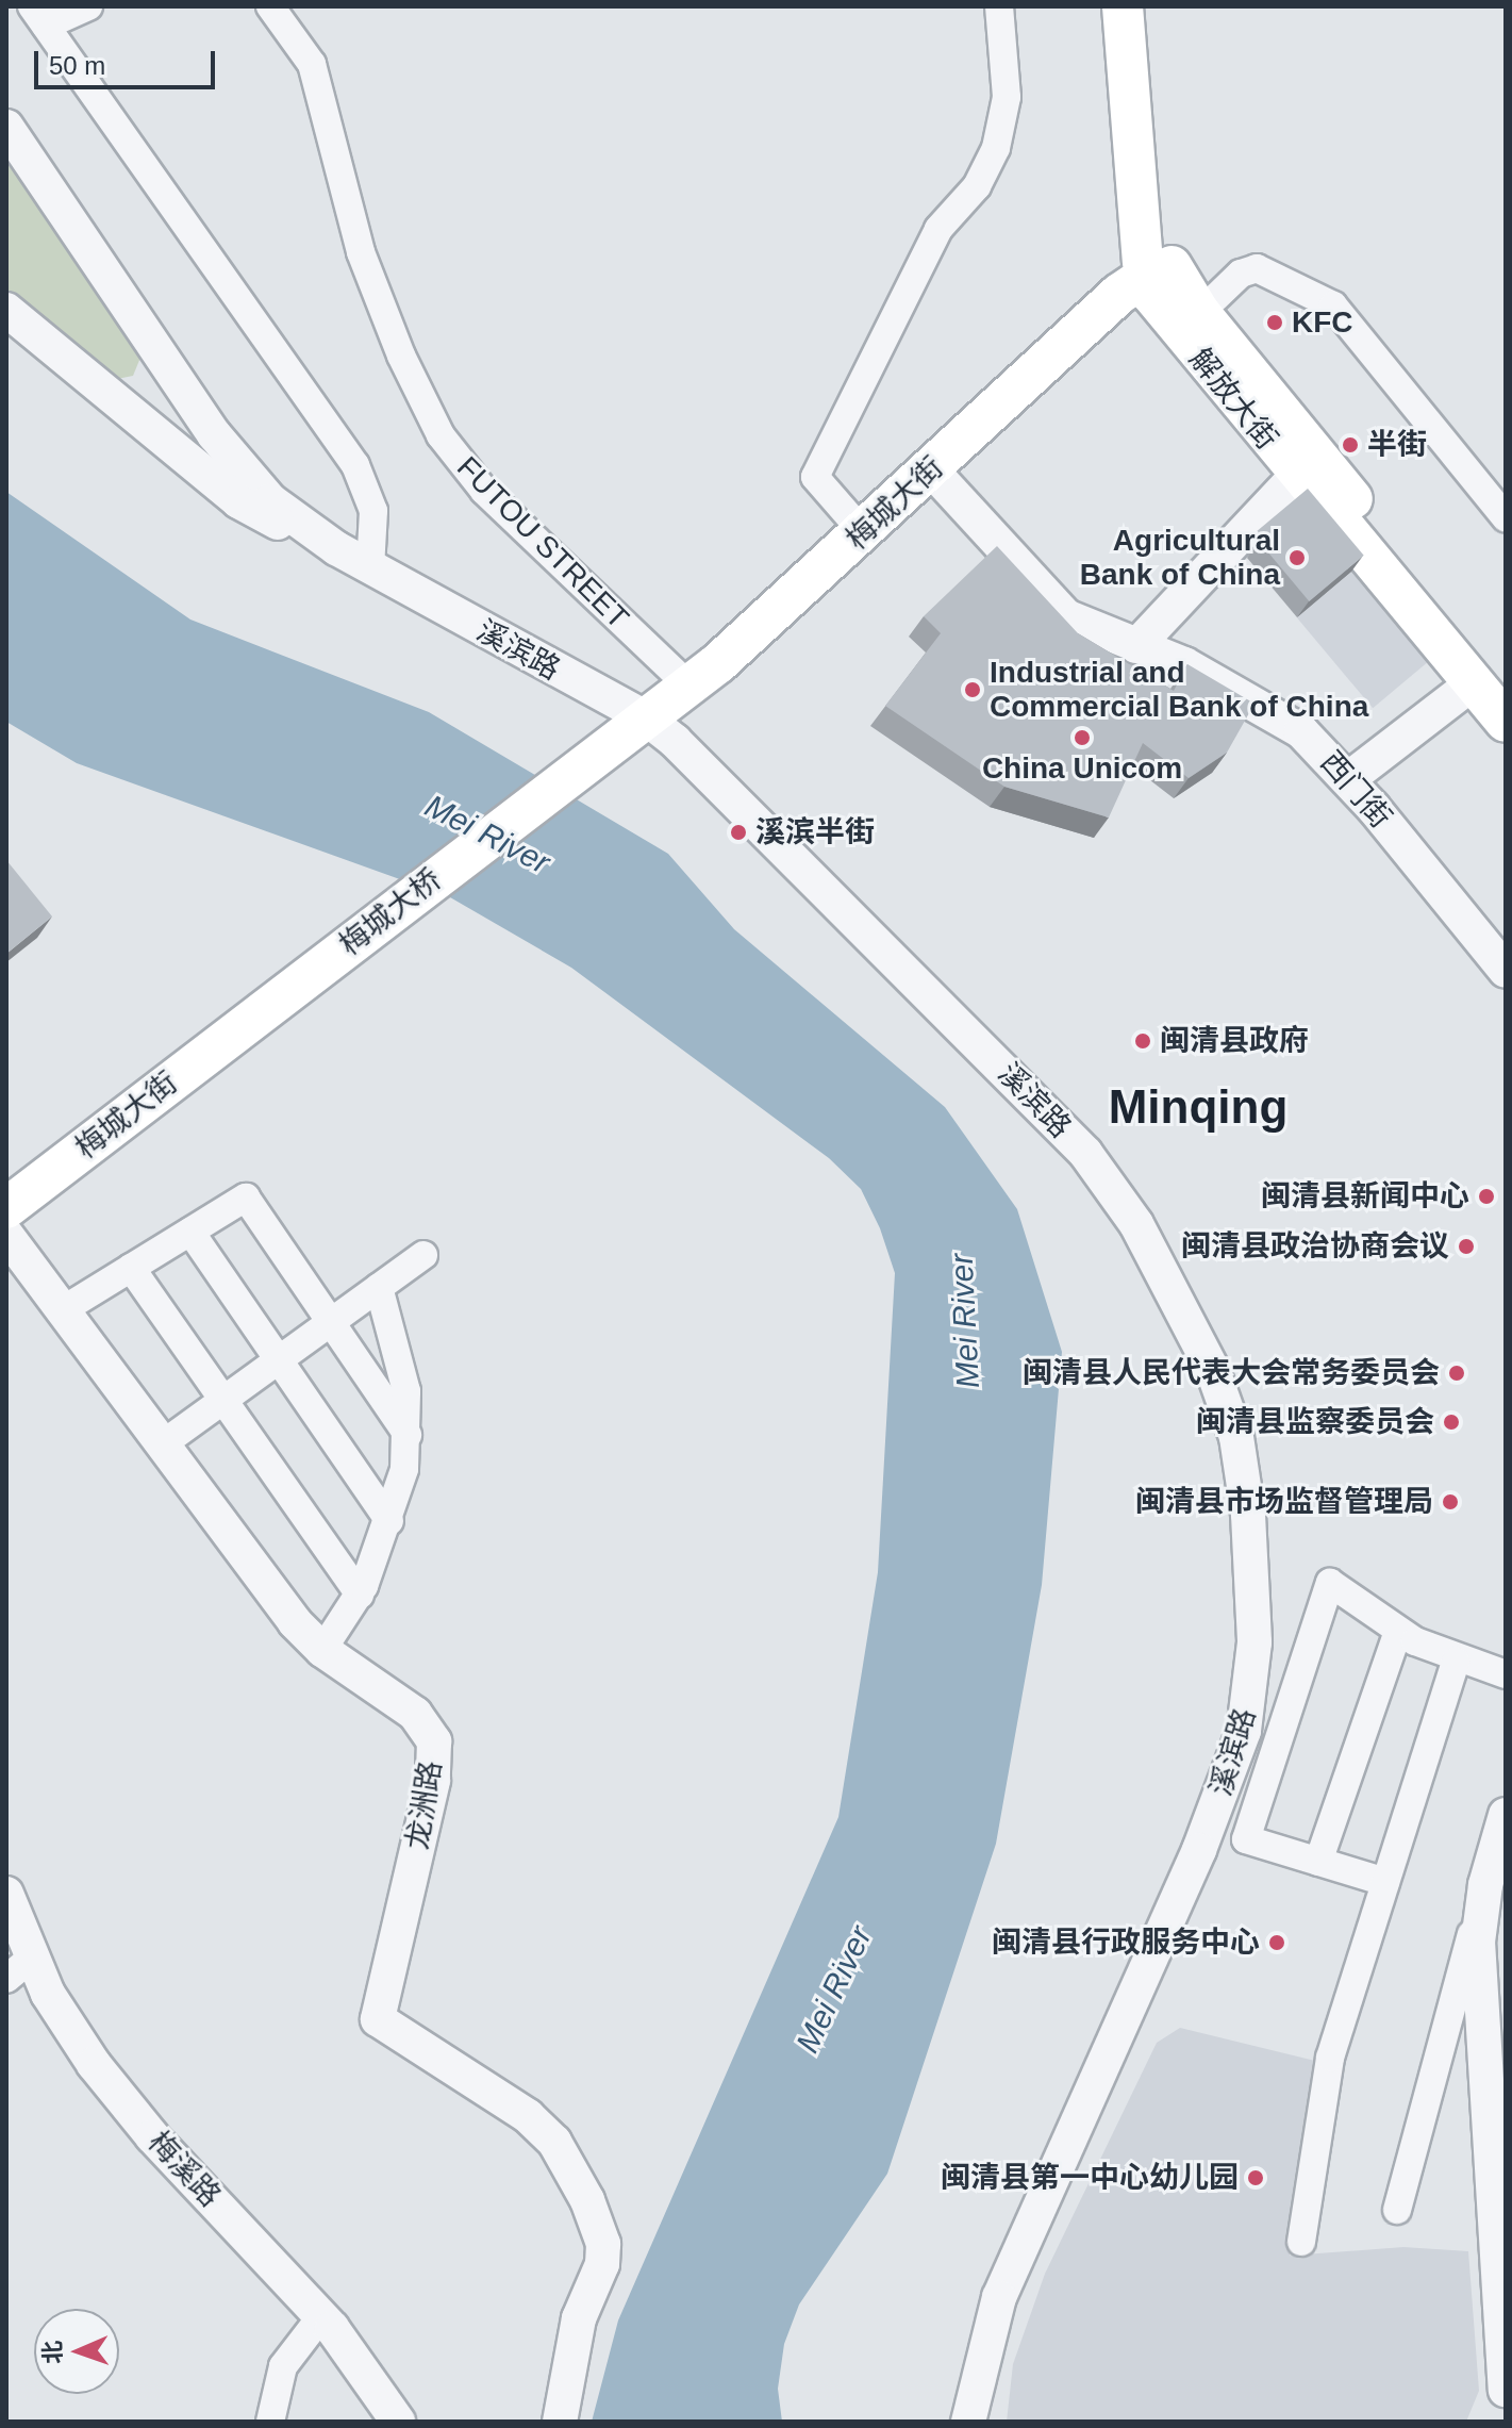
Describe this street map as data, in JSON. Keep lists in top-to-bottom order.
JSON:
{
  "streets": {
    "main road": ["解放大街", "梅城大街", "梅城大桥"],
    "street": [
      "FUTOU STREET",
      "溪滨路",
      "西门街",
      "龙洲路",
      "梅溪路"
    ]
  },
  "crossings": [
    ["解放大街", "梅城大街"],
    ["梅城大街", "FUTOU STREET"],
    ["梅城大街", "溪滨路"],
    ["梅城大街", "西门街"],
    ["梅城大街", "梅城大桥"],
    ["溪滨路", "梅城大桥"]
  ],
  "districts": ["Minqing"],
  "water": ["Mei River"],
  "places": [
    "KFC",
    "半街",
    "Agricultural Bank of China",
    "Industrial and Commercial Bank of China",
    "China Unicom",
    "溪滨半街",
    "闽清县政府",
    "闽清县新闻中心",
    "闽清县政治协商会议",
    "闽清县人民代表大会常务委员会",
    "闽清县监察委员会",
    "闽清县市场监督管理局",
    "闽清县行政服务中心",
    "闽清县第一中心幼儿园"
  ],
  "scale_bar": "50 m",
  "north": "left"
}
